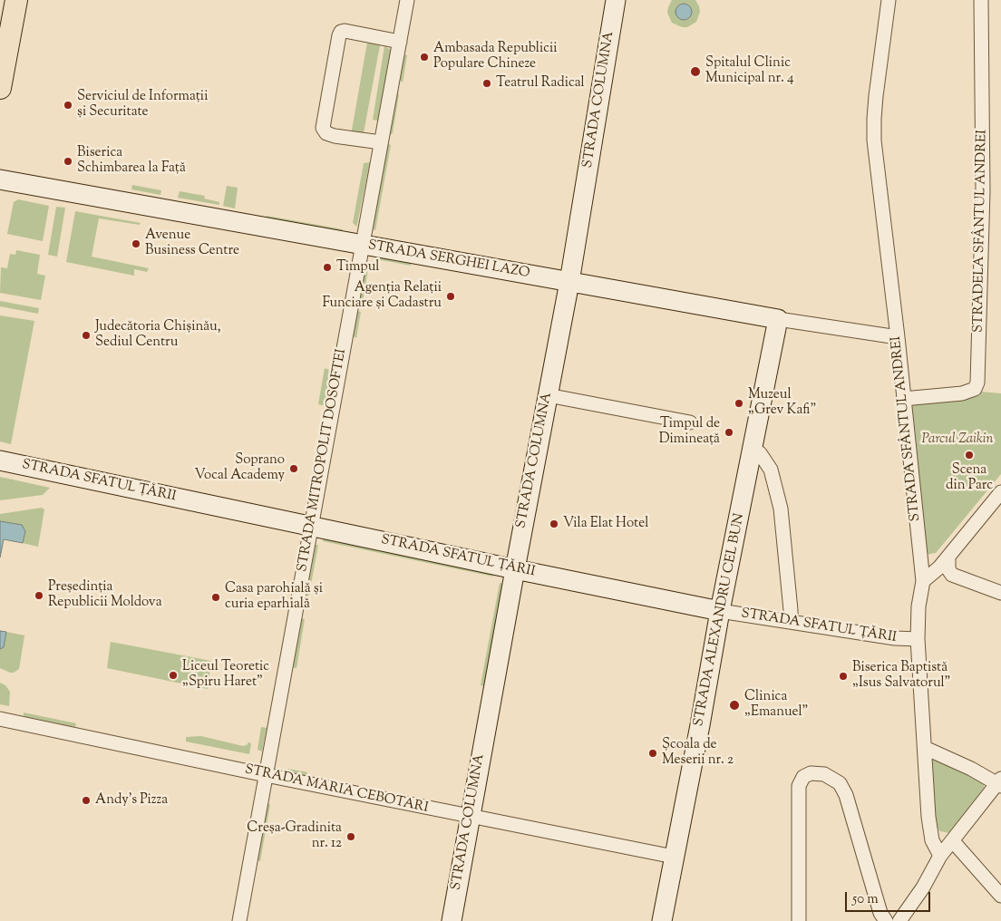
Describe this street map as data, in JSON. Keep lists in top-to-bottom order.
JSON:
{
  "streets": {
    "main road": [
      "STRADA COLUMNA",
      "STRADA SERGHEI LAZO",
      "STRADA SFATUL ȚĂRII",
      "STRADA ALEXANDRU CEL BUN"
    ],
    "street": [
      "STRADELA SFÂNTUL ANDREI",
      "STRADA SFÂNTUL ANDREI",
      "STRADA MITROPOLIT DOSOFTEI",
      "STRADA MARIA CEBOTARI"
    ]
  },
  "crossings": [
    ["STRADA COLUMNA", "STRADA SERGHEI LAZO"],
    ["STRADA COLUMNA", "STRADA SFATUL ȚĂRII"],
    ["STRADA COLUMNA", "STRADA MARIA CEBOTARI"],
    ["STRADELA SFÂNTUL ANDREI", "STRADA SFÂNTUL ANDREI"],
    ["STRADA SERGHEI LAZO", "STRADA SFÂNTUL ANDREI"],
    ["STRADA SERGHEI LAZO", "STRADA MITROPOLIT DOSOFTEI"],
    ["STRADA SERGHEI LAZO", "STRADA ALEXANDRU CEL BUN"],
    ["STRADA SFÂNTUL ANDREI", "STRADA SFATUL ȚĂRII"],
    ["STRADA MITROPOLIT DOSOFTEI", "STRADA SFATUL ȚĂRII"],
    ["STRADA MITROPOLIT DOSOFTEI", "STRADA MARIA CEBOTARI"],
    ["STRADA SFATUL ȚĂRII", "STRADA ALEXANDRU CEL BUN"],
    ["STRADA ALEXANDRU CEL BUN", "STRADA MARIA CEBOTARI"]
  ],
  "parks": ["Parcul Zaikin"],
  "places": [
    "Ambasada Republicii Populare Chineze",
    "Spitalul Clinic Municipal nr. 4",
    "Teatrul Radical",
    "Serviciul de Informații și Securitate",
    "Biserica Schimbarea la Față",
    "Avenue Business Centre",
    "Timpul",
    "Agenția Relații Funciare și Cadastru",
    "Judecătoria Chișinău, Sediul Centru",
    "Muzeul „Grev Kafi”",
    "Timpul de Dimineață",
    "Scena din Parc",
    "Soprano Vocal Academy",
    "Vila Elat Hotel",
    "Președinția Republicii Moldova",
    "Casa parohială și curia eparhială",
    "Liceul Teoretic „Spiru Haret”",
    "Biserica Baptistă „Isus Salvatorul”",
    "Clinica „Emanuel”",
    "Școala de Meserii nr. 2",
    "Andy's Pizza",
    "Creșa-Gradinita nr. 12"
  ],
  "scale_bar": "50 m"
}
